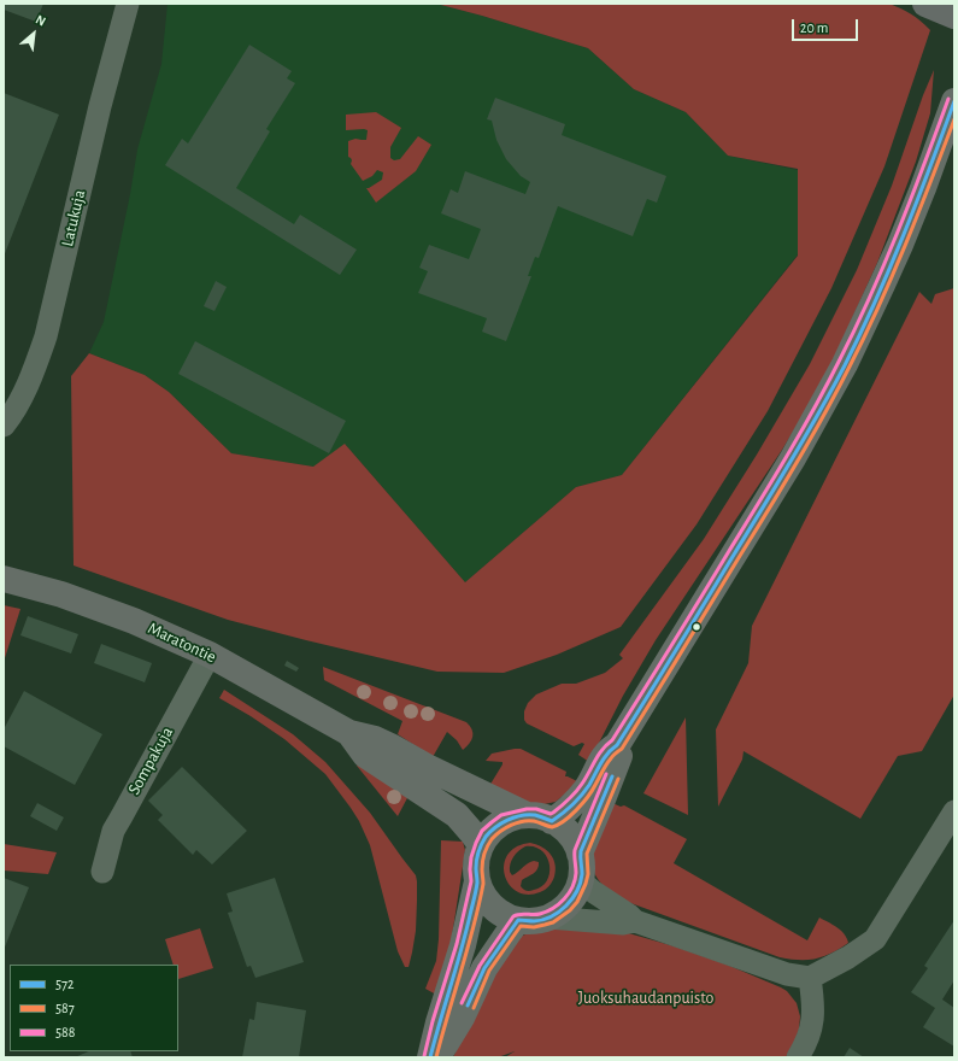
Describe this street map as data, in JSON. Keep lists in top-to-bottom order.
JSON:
{
  "streets": {
    "main road": ["Maratontie"],
    "street": ["Latukuja", "Sompakuja"]
  },
  "crossings": [
    ["Maratontie", "Sompakuja"]
  ],
  "parks": ["Juoksuhaudanpuisto"],
  "lines": ["transit line 588", "transit line 572", "transit line 587"],
  "legend": ["572", "587", "588"],
  "scale_bar": "20 m",
  "north": "top right"
}
